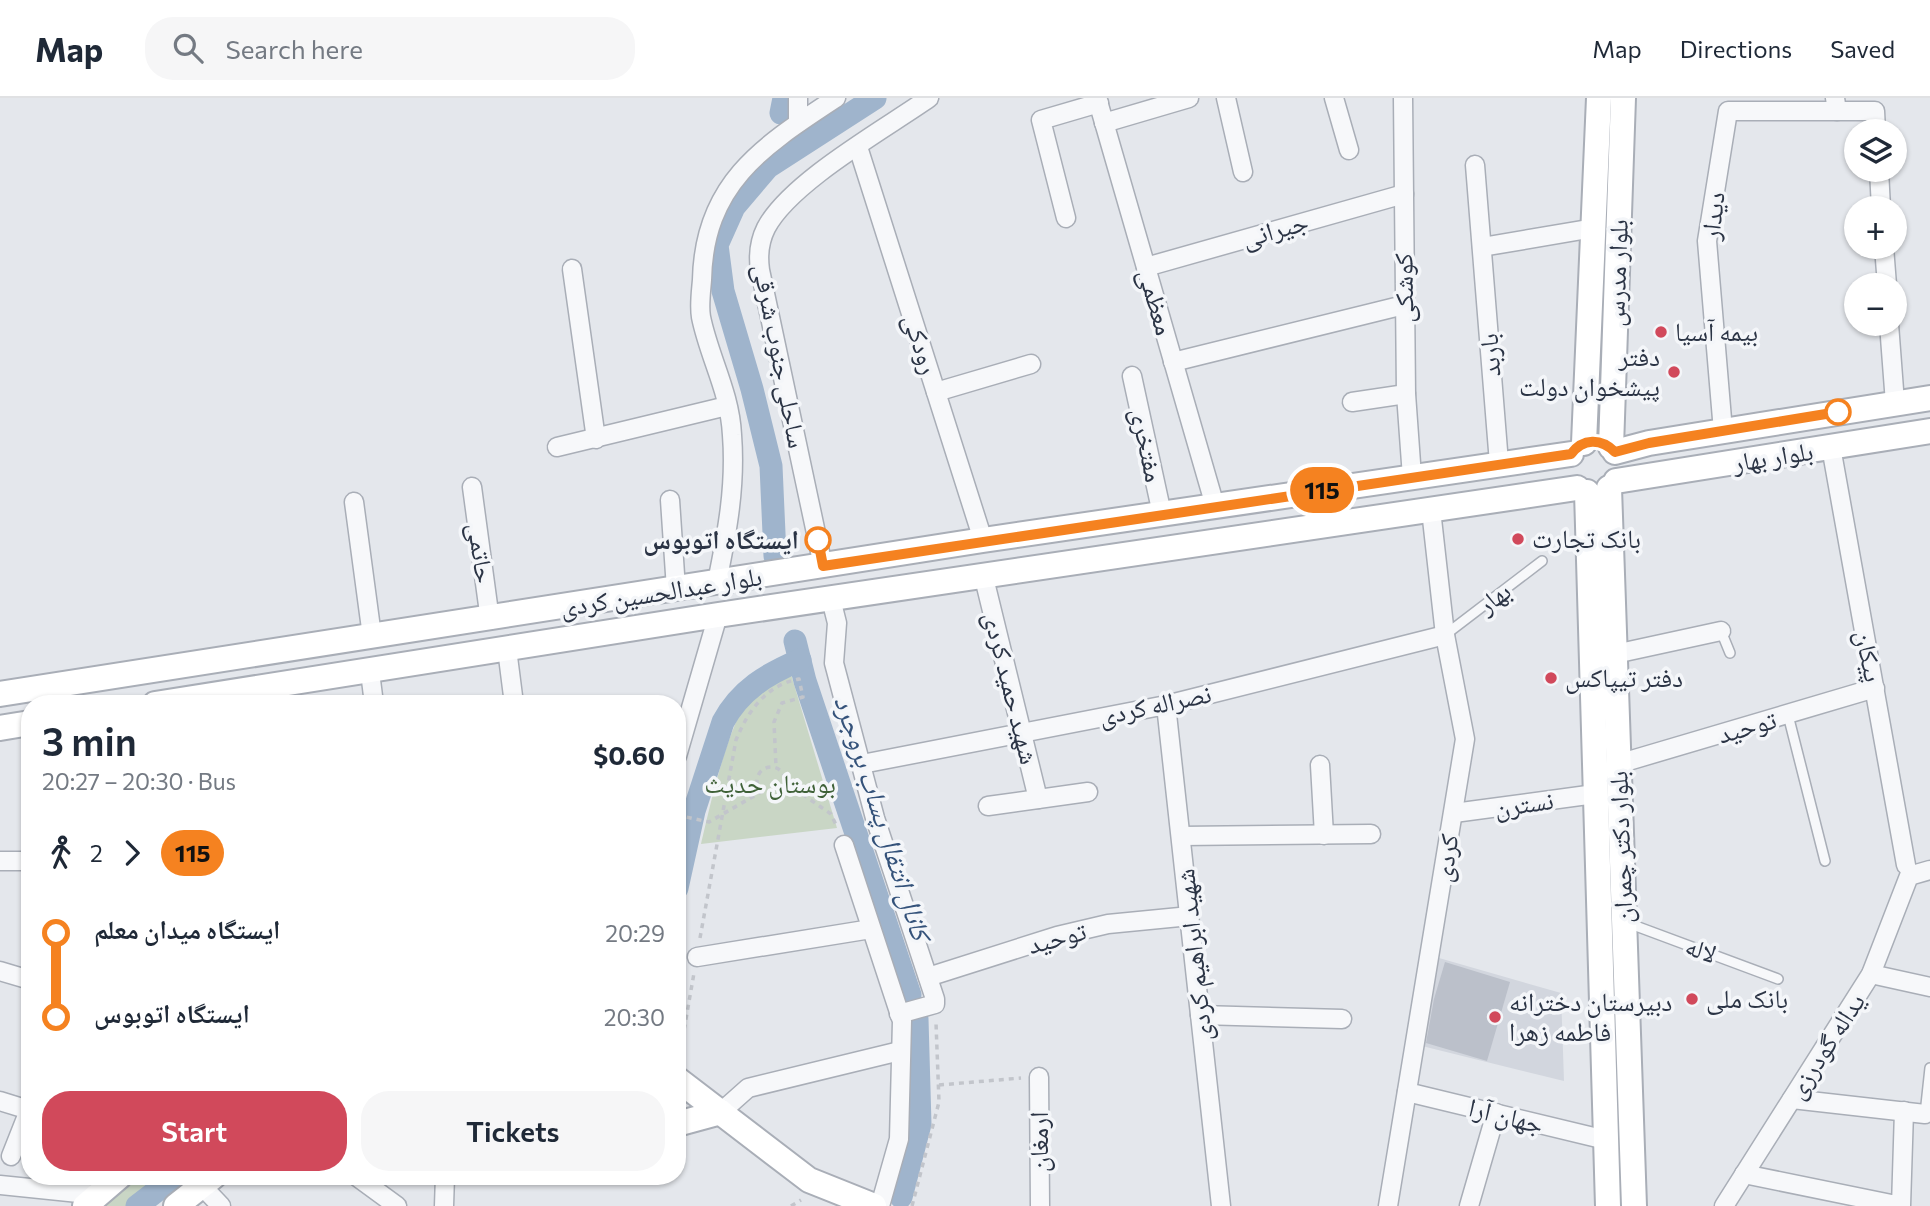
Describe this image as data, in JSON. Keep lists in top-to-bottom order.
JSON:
{
  "streets": {
    "main road": [
      "بلوار مدرس",
      "بلوار بهار",
      "بلوار عبدالحسین کردی",
      "بلوار دکتر چمران"
    ],
    "street": [
      "دیدار",
      "جیرانی",
      "کوشکی",
      "معظمی",
      "رودکی",
      "باربد",
      "ساحلی جنوب شرقی",
      "مفتخری",
      "حاتمی",
      "پیکان",
      "شهید حمید کردی",
      "نصراله کردی",
      "توحید",
      "نسترن",
      "کردی",
      "شهید ابراهیم کردی",
      "یداله گودرزی",
      "جهان آرا",
      "ارمغان"
    ],
    "lane": ["بهار", "لاله"]
  },
  "crossings": [
    ["دیدار", "بلوار بهار"],
    ["جیرانی", "کوشکی"],
    ["جیرانی", "معظمی"],
    ["بلوار مدرس", "بلوار بهار"],
    ["بلوار مدرس", "بلوار عبدالحسین کردی"],
    ["بلوار مدرس", "بلوار دکتر چمران"],
    ["کوشکی", "بلوار عبدالحسین کردی"],
    ["معظمی", "بلوار عبدالحسین کردی"],
    ["رودکی", "ساحلی جنوب شرقی"],
    ["رودکی", "بلوار عبدالحسین کردی"],
    ["باربد", "بلوار عبدالحسین کردی"],
    ["ساحلی جنوب شرقی", "بلوار عبدالحسین کردی"],
    ["مفتخری", "بلوار عبدالحسین کردی"],
    ["بلوار بهار", "بلوار عبدالحسین کردی"],
    ["بلوار بهار", "پیکان"],
    ["بلوار بهار", "بلوار دکتر چمران"],
    ["حاتمی", "بلوار عبدالحسین کردی"],
    ["بلوار عبدالحسین کردی", "شهید حمید کردی"],
    ["بلوار عبدالحسین کردی", "بلوار دکتر چمران"],
    ["بلوار عبدالحسین کردی", "کردی"],
    ["بهار", "نصراله کردی"],
    ["بهار", "کردی"],
    ["پیکان", "توحید"],
    ["پیکان", "یداله گودرزی"],
    ["شهید حمید کردی", "نصراله کردی"],
    ["نصراله کردی", "کردی"],
    ["نصراله کردی", "شهید ابراهیم کردی"],
    ["توحید", "بلوار دکتر چمران"],
    ["توحید", "شهید ابراهیم کردی"],
    ["نسترن", "بلوار دکتر چمران"],
    ["نسترن", "کردی"],
    ["بلوار دکتر چمران", "لاله"],
    ["بلوار دکتر چمران", "جهان آرا"],
    ["کردی", "جهان آرا"]
  ],
  "water": ["کانال انتقال پساب بروجرد"],
  "parks": ["بوستان حدیث"],
  "places": [
    "بیمه آسیا",
    "دفتر پیشخوان دولت",
    "بانک تجارت",
    "ایستگاه اتوبوس",
    "دفتر تیپاکس",
    "بانک ملی",
    "دبیرستان دخترانه فاطمه زهرا"
  ],
  "lines": ["bus line 115"],
  "page": {
    "header": "Map",
    "search": "Search here",
    "nav": ["Map", "Directions", "Saved"],
    "on_map": "115",
    "map_buttons": ["+", "−"],
    "heading": ["3 min", "20:27 – 20:30 · Bus", "$0.60"],
    "legs": ["2", "115"],
    "list": [
      {
        "name": "ایستگاه میدان معلم",
        "value": "20:29"
      },
      {
        "name": "ایستگاه اتوبوس",
        "value": "20:30"
      }
    ],
    "buttons": ["Start", "Tickets"]
  }
}
